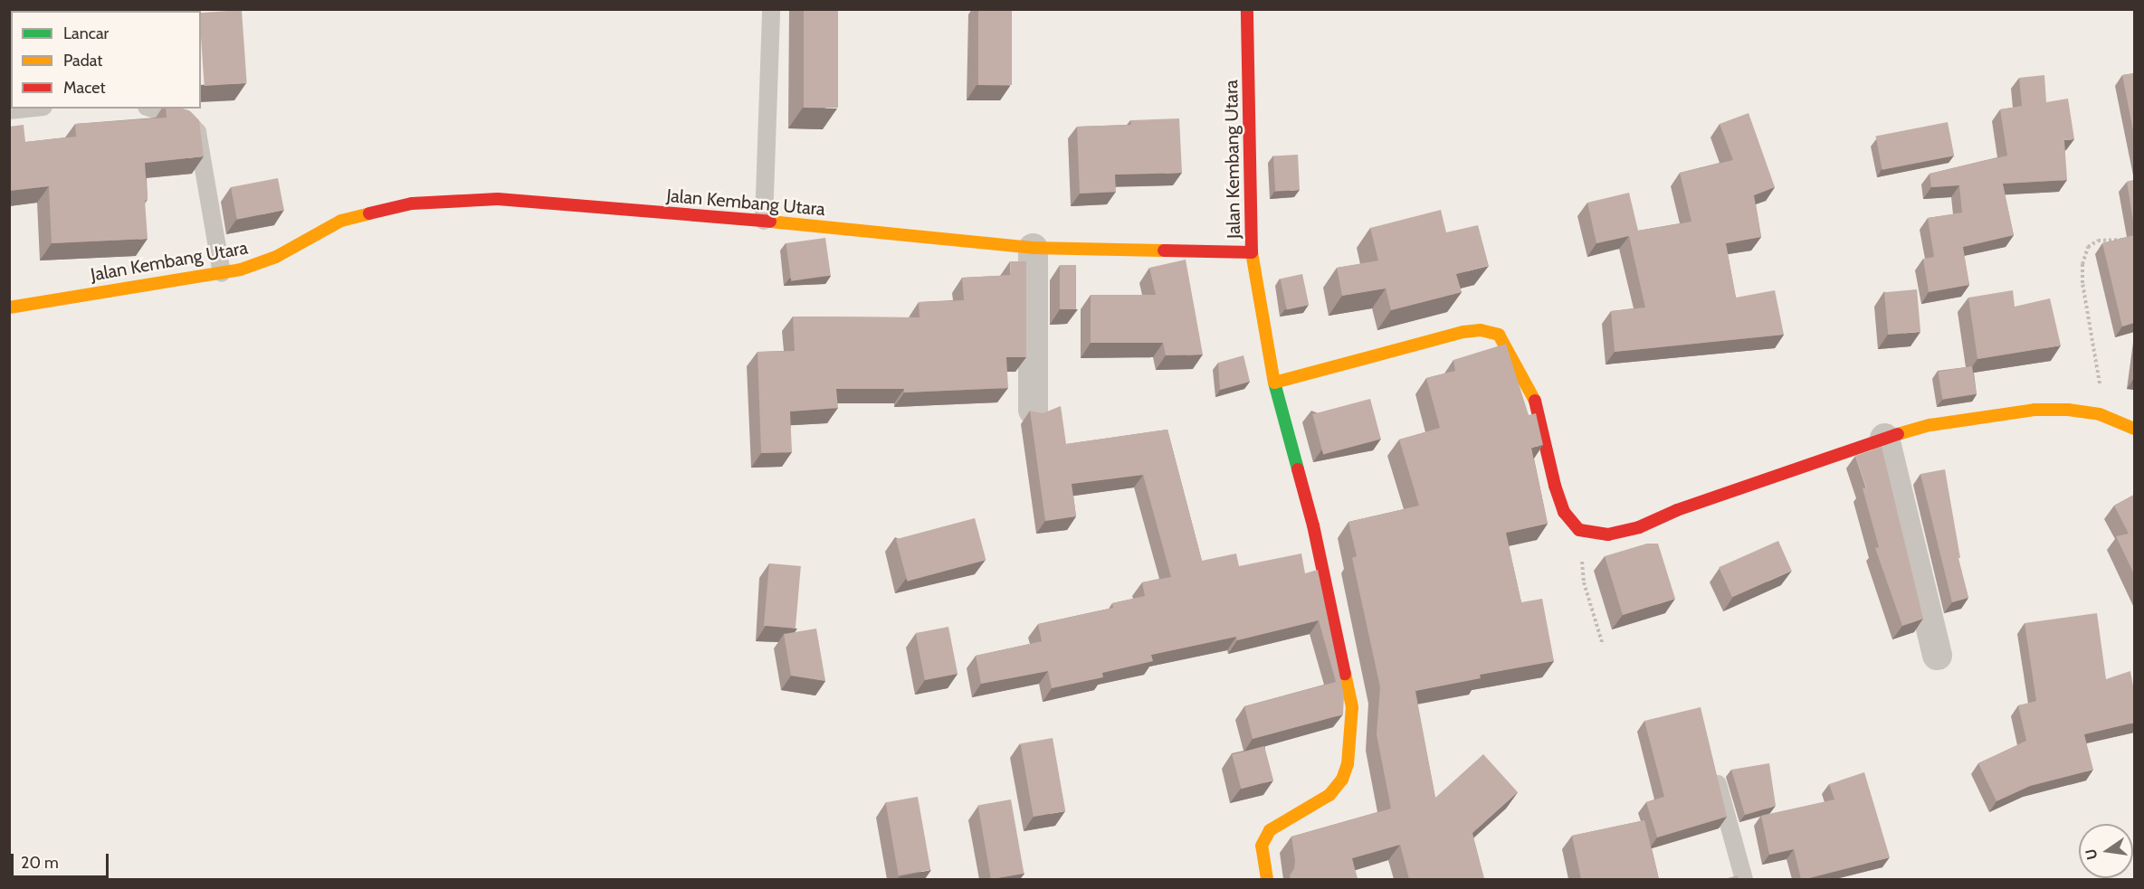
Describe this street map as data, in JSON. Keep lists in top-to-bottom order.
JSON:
{
  "streets": {
    "street": ["Jalan Kembang Utara"]
  },
  "legend": ["Lancar", "Padat", "Macet"],
  "scale_bar": "20 m",
  "north": "left"
}
